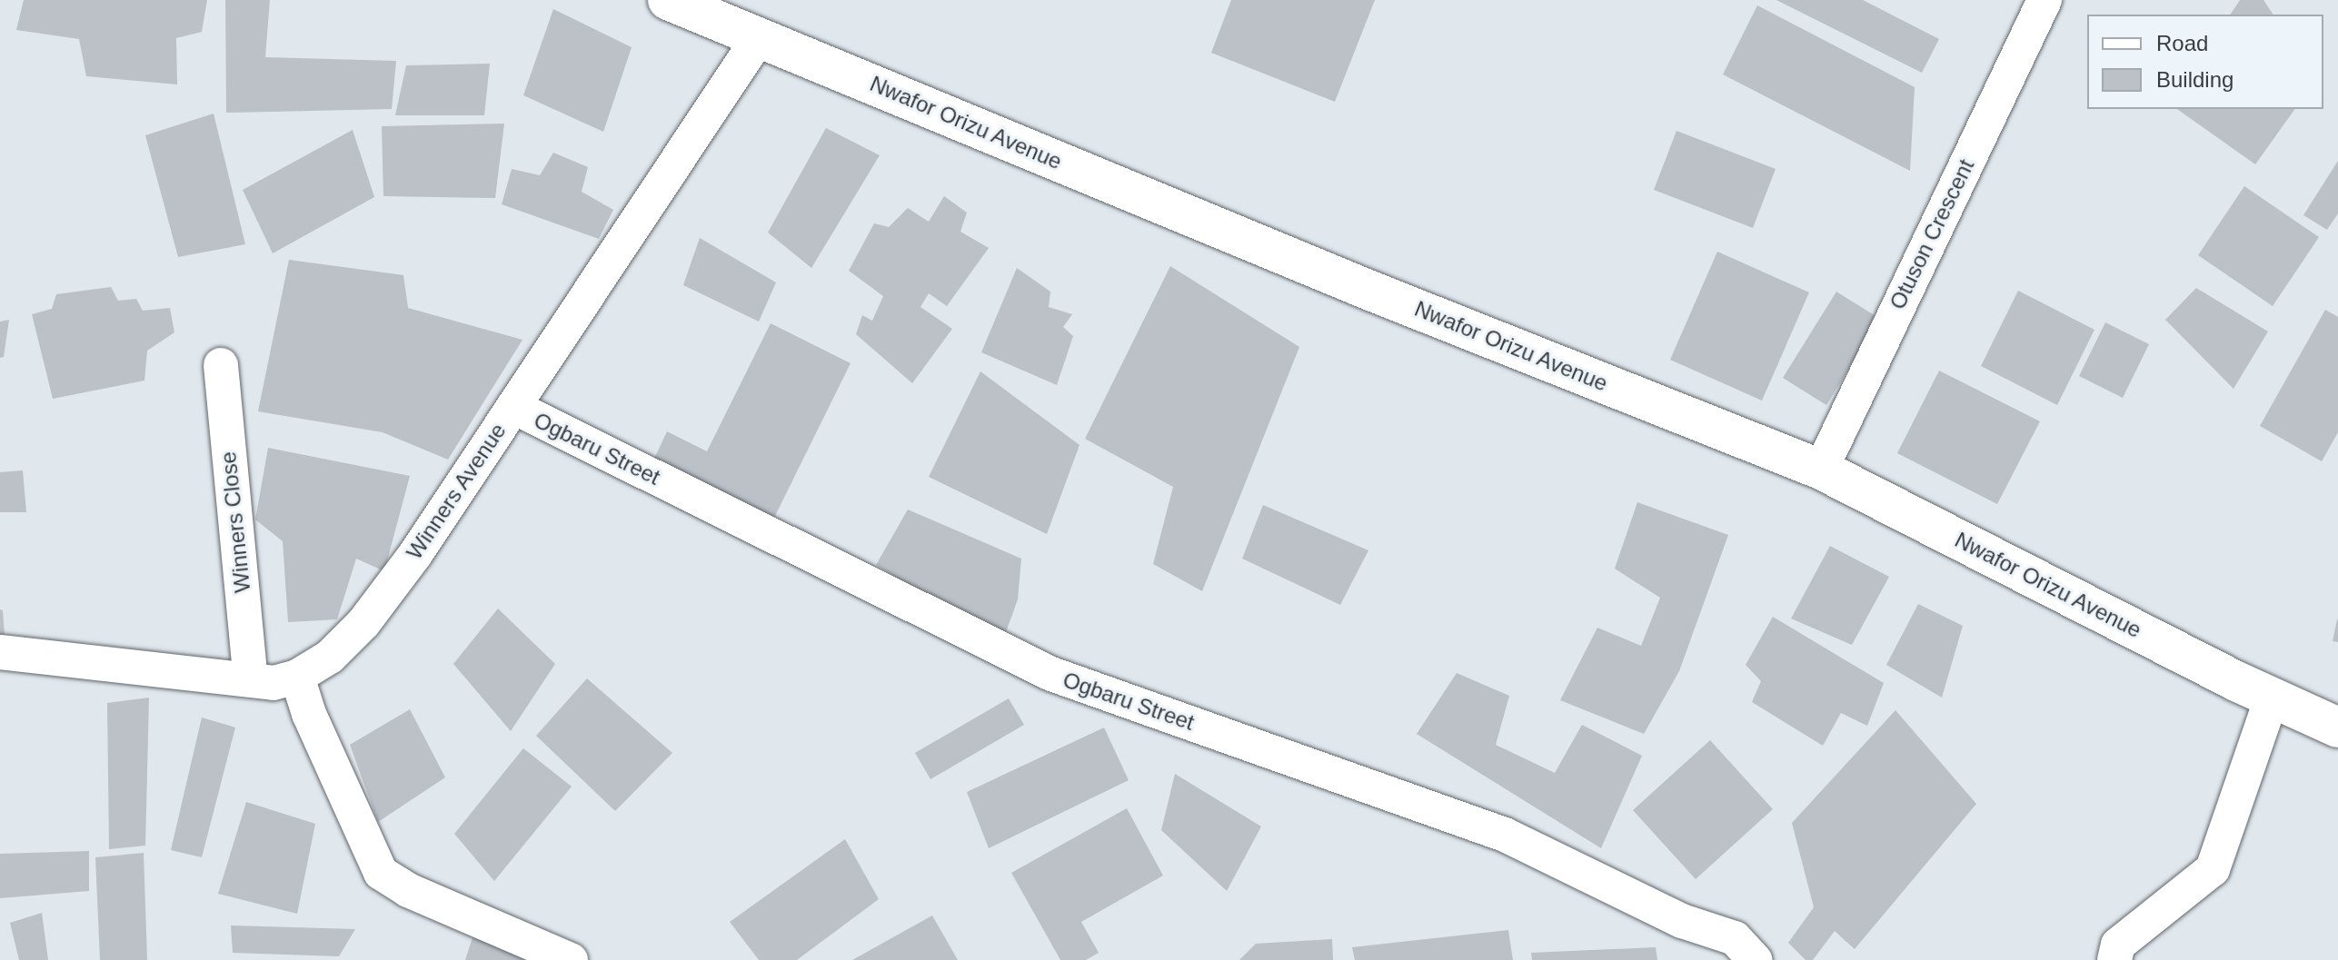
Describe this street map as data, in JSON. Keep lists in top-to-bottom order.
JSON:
{
  "streets": {
    "street": [
      "Nwafor Orizu Avenue",
      "Otuson Crescent",
      "Ogbaru Street",
      "Winners Avenue",
      "Winners Close"
    ]
  },
  "crossings": [
    ["Nwafor Orizu Avenue", "Otuson Crescent"],
    ["Nwafor Orizu Avenue", "Winners Avenue"],
    ["Ogbaru Street", "Winners Avenue"],
    ["Winners Avenue", "Winners Close"]
  ],
  "legend": ["Road", "Building"]
}
